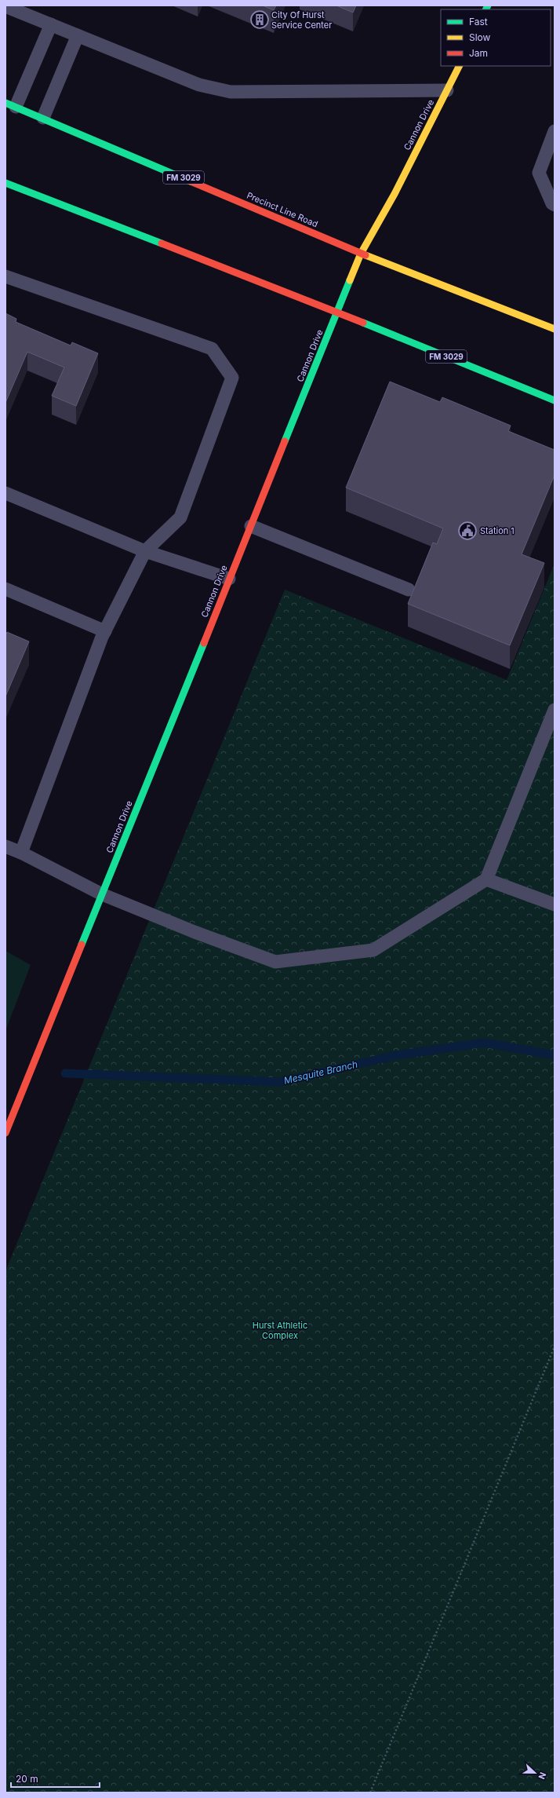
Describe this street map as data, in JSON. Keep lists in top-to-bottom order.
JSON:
{
  "streets": {
    "street": ["Cannon Drive", "FM 3029", "Precinct Line Road"]
  },
  "crossings": [
    ["Cannon Drive", "FM 3029"],
    ["Cannon Drive", "Precinct Line Road"]
  ],
  "water": ["Mesquite Branch"],
  "parks": ["Hurst Athletic Complex"],
  "places": {
    "building": ["City Of Hurst Service Center"],
    "public building": ["Station 1"]
  },
  "legend": ["Fast", "Slow", "Jam"],
  "scale_bar": "20 m",
  "north": "right"
}
